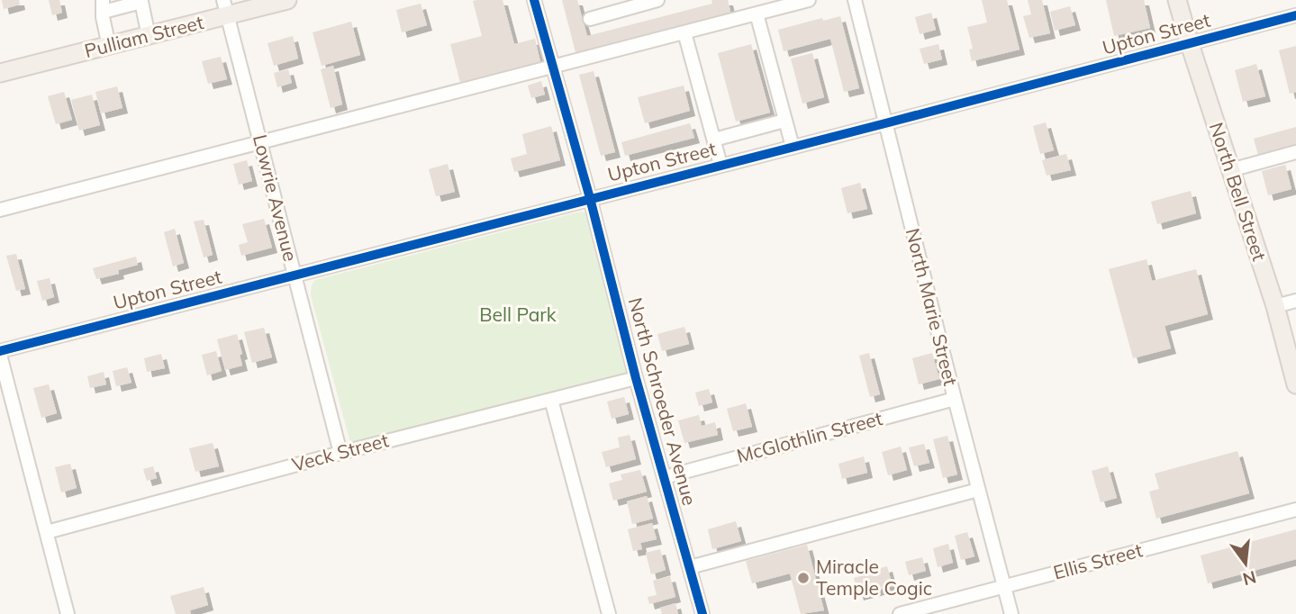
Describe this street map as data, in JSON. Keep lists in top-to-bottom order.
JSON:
{
  "streets": {
    "main road": ["Pulliam Street", "North Bell Street"],
    "street": [
      "Upton Street",
      "Lowrie Avenue",
      "North Marie Street",
      "North Schroeder Avenue",
      "McGlothlin Street",
      "Veck Street",
      "Ellis Street"
    ]
  },
  "crossings": [
    ["Upton Street", "North Bell Street"],
    ["Upton Street", "Lowrie Avenue"],
    ["Upton Street", "North Marie Street"],
    ["Upton Street", "North Schroeder Avenue"],
    ["Pulliam Street", "Lowrie Avenue"],
    ["Lowrie Avenue", "Veck Street"],
    ["North Marie Street", "McGlothlin Street"],
    ["North Marie Street", "Ellis Street"],
    ["North Schroeder Avenue", "McGlothlin Street"],
    ["North Schroeder Avenue", "Veck Street"]
  ],
  "parks": ["Bell Park"],
  "places": ["Miracle Temple Cogic"],
  "north": "bottom"
}
